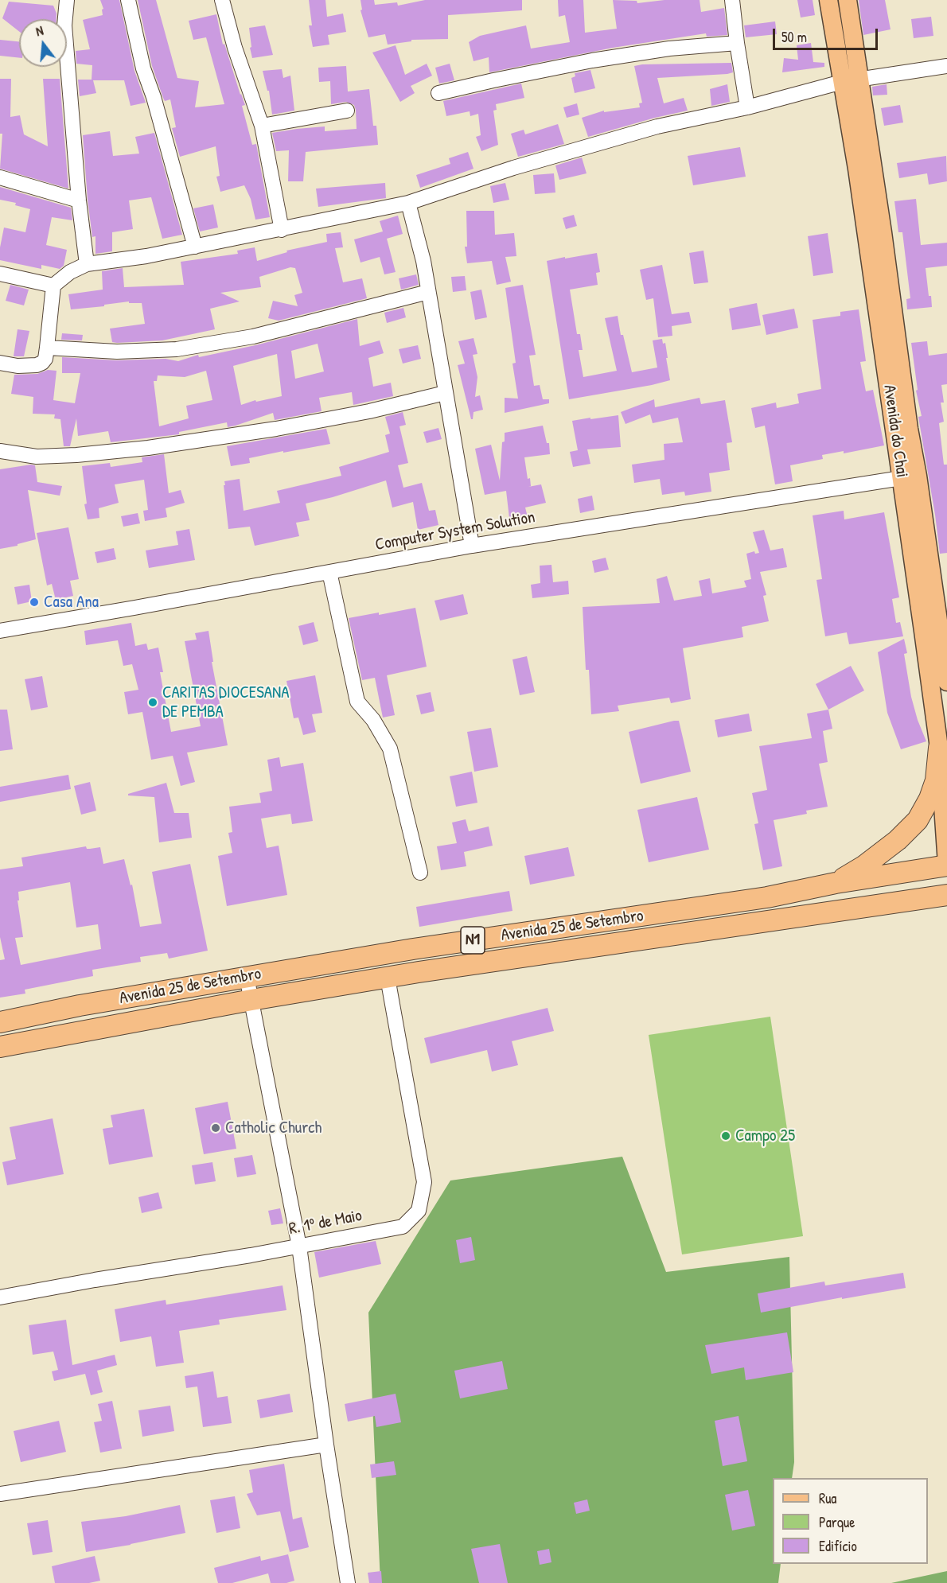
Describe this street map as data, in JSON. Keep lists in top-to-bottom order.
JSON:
{
  "streets": {
    "highway": ["Avenida 25 de Setembro", "N1"],
    "main road": ["Avenida do Chai"],
    "street": ["Computer System Solution", "R. 1º de Maio"]
  },
  "crossings": [
    ["Avenida do Chai", "Computer System Solution"],
    ["Avenida do Chai", "Avenida 25 de Setembro"],
    ["Avenida 25 de Setembro", "R. 1º de Maio"]
  ],
  "places": [
    "Casa Ana",
    "CARITAS DIOCESANA DE PEMBA",
    "Catholic Church",
    "Campo 25"
  ],
  "legend": ["Rua", "Parque", "Edifício"],
  "scale_bar": "50 m",
  "north": "top"
}
